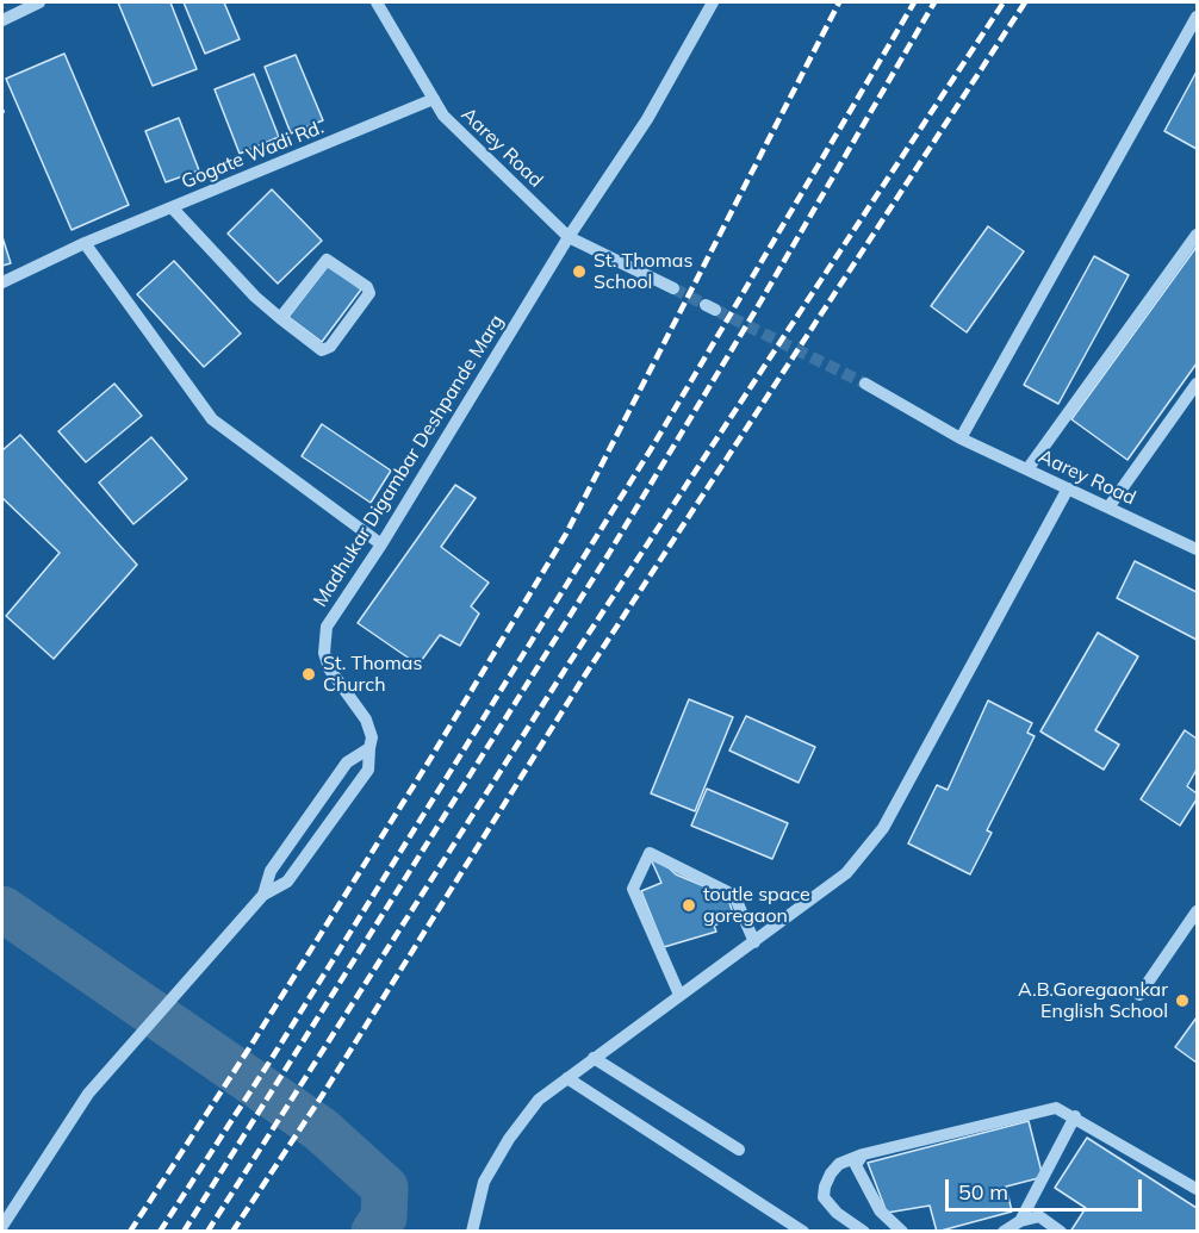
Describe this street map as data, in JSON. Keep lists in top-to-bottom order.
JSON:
{
  "streets": {
    "street": ["Aarey Road", "Gogate Wadi Rd.", "Madhukar Digambar Deshpande Marg"]
  },
  "crossings": [
    ["Aarey Road", "Gogate Wadi Rd."],
    ["Aarey Road", "Madhukar Digambar Deshpande Marg"]
  ],
  "places": [
    "St. Thomas School",
    "St. Thomas Church",
    "toutle space goregaon",
    "A.B.Goregaonkar English School"
  ],
  "scale_bar": "50 m"
}
